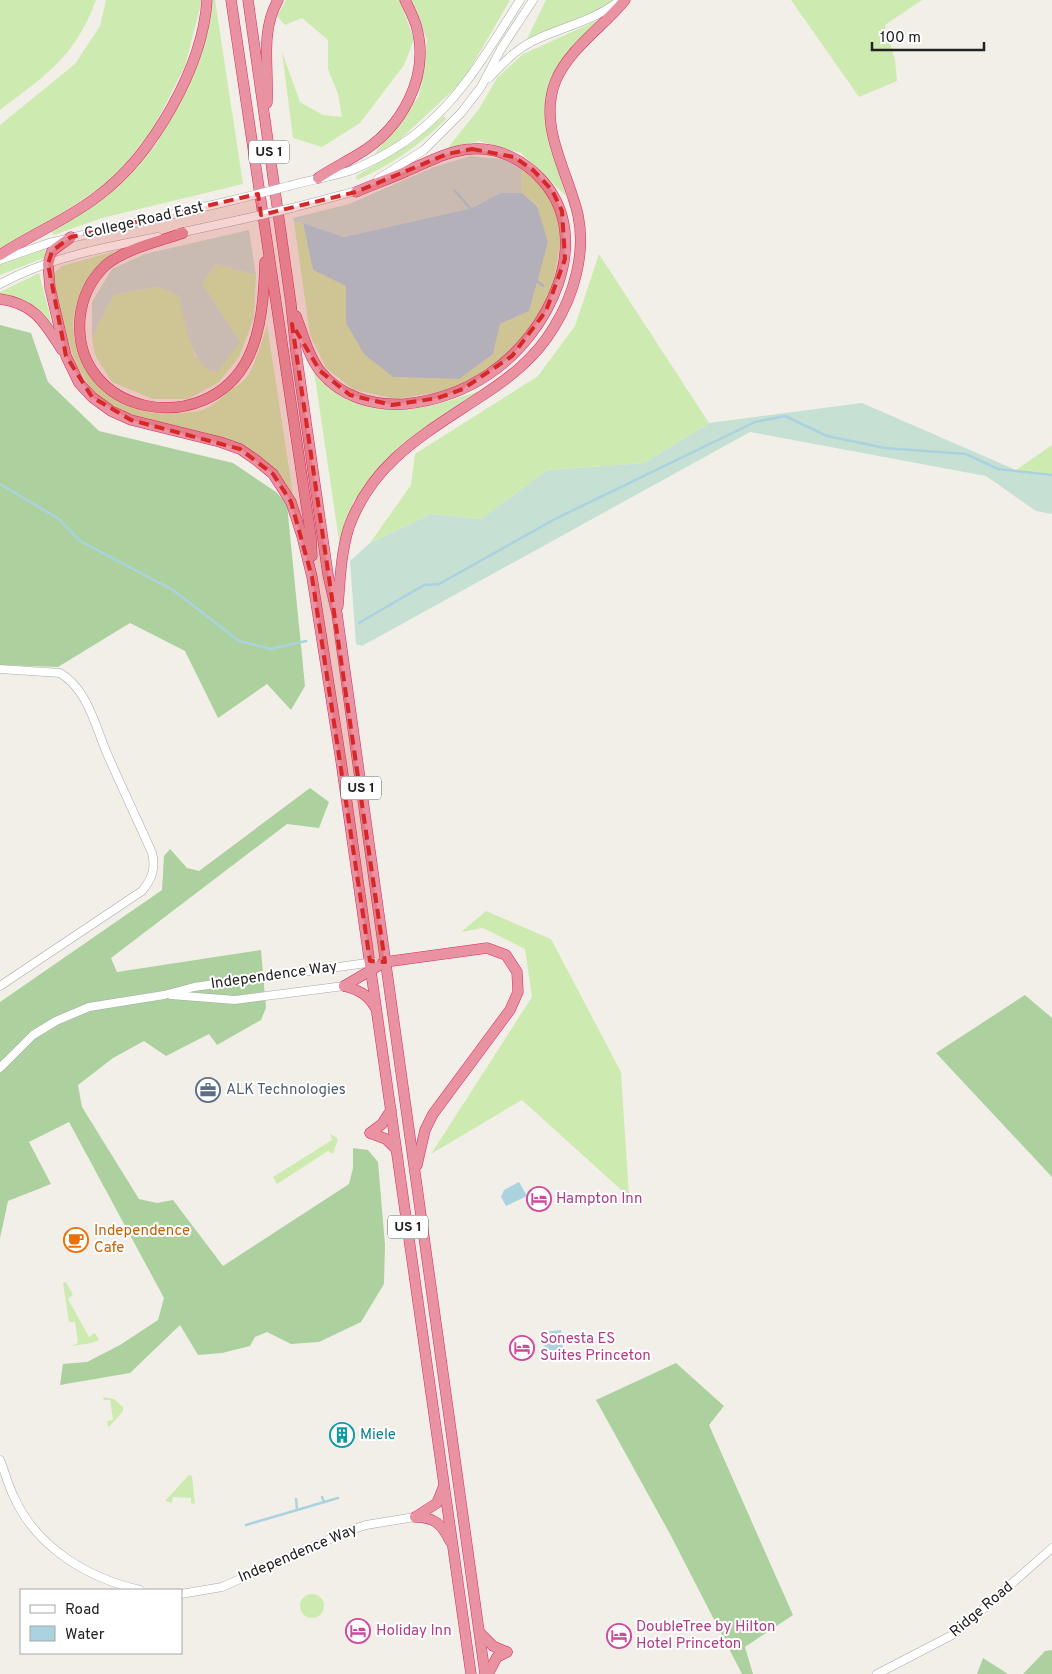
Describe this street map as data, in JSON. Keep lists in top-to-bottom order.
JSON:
{
  "streets": {
    "highway": ["US 1"],
    "street": ["College Road East", "Independence Way", "Ridge Road"]
  },
  "crossings": [
    ["US 1", "Independence Way"]
  ],
  "places": {
    "office": ["ALK Technologies"],
    "hotel": [
      "Hampton Inn",
      "Sonesta ES Suites Princeton",
      "Holiday Inn",
      "DoubleTree by Hilton Hotel Princeton"
    ],
    "cafe": ["Independence Cafe"],
    "building": ["Miele"]
  },
  "legend": ["Road", "Water"],
  "scale_bar": "100 m"
}
